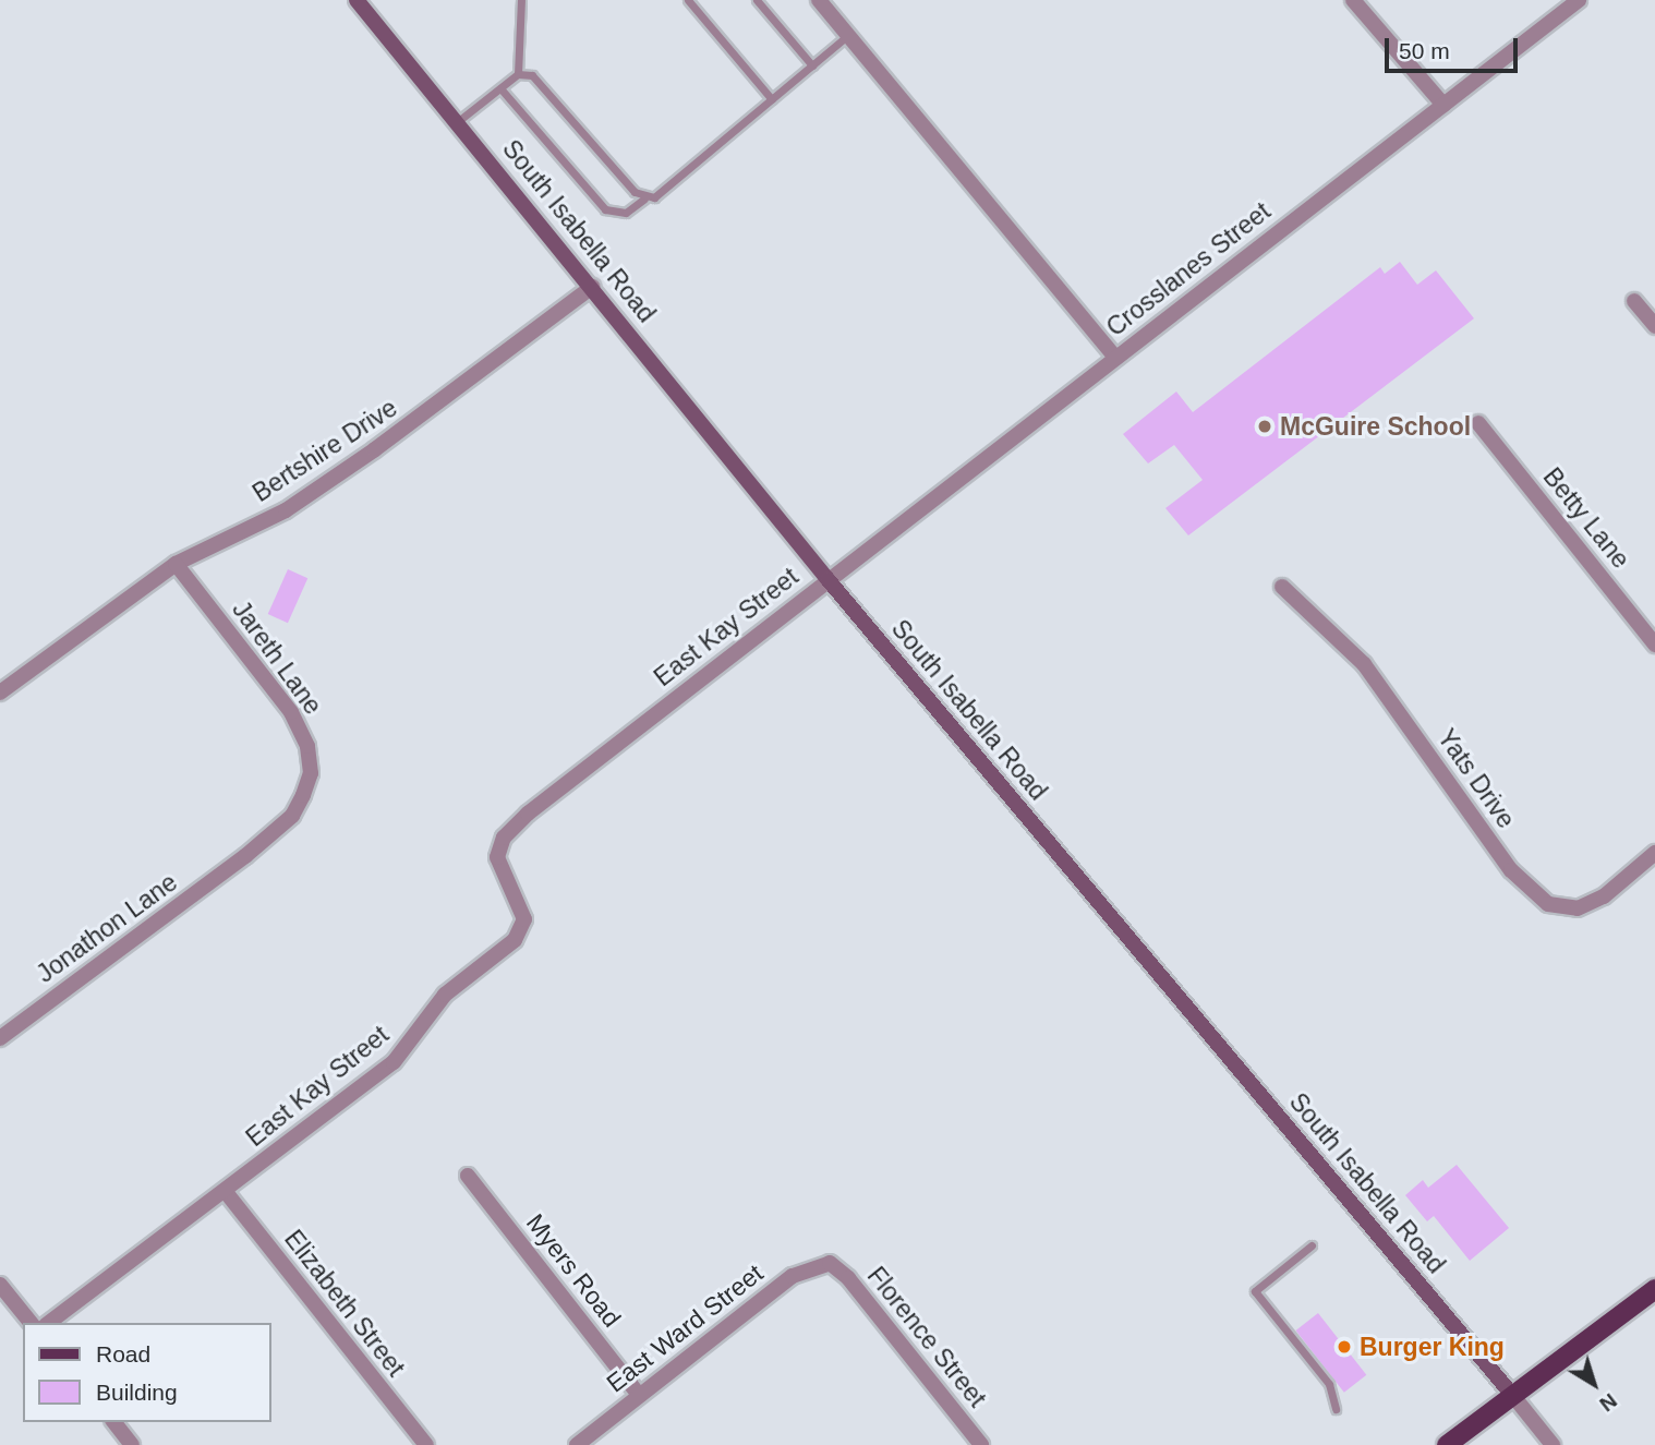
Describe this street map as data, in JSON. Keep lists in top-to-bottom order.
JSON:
{
  "streets": {
    "main road": ["South Isabella Road"],
    "street": [
      "Crosslanes Street",
      "Bertshire Drive",
      "Betty Lane",
      "East Kay Street",
      "Jareth Lane",
      "Yats Drive",
      "Jonathon Lane",
      "Myers Road",
      "Elizabeth Street",
      "East Ward Street",
      "Florence Street"
    ]
  },
  "crossings": [
    ["South Isabella Road", "Crosslanes Street"],
    ["South Isabella Road", "Bertshire Drive"],
    ["South Isabella Road", "East Kay Street"],
    ["Crosslanes Street", "East Kay Street"],
    ["Bertshire Drive", "Jareth Lane"],
    ["East Kay Street", "Elizabeth Street"],
    ["Jareth Lane", "Jonathon Lane"],
    ["Myers Road", "East Ward Street"],
    ["East Ward Street", "Florence Street"]
  ],
  "places": ["McGuire School", "Burger King"],
  "legend": ["Road", "Building"],
  "scale_bar": "50 m",
  "north": "bottom right"
}
